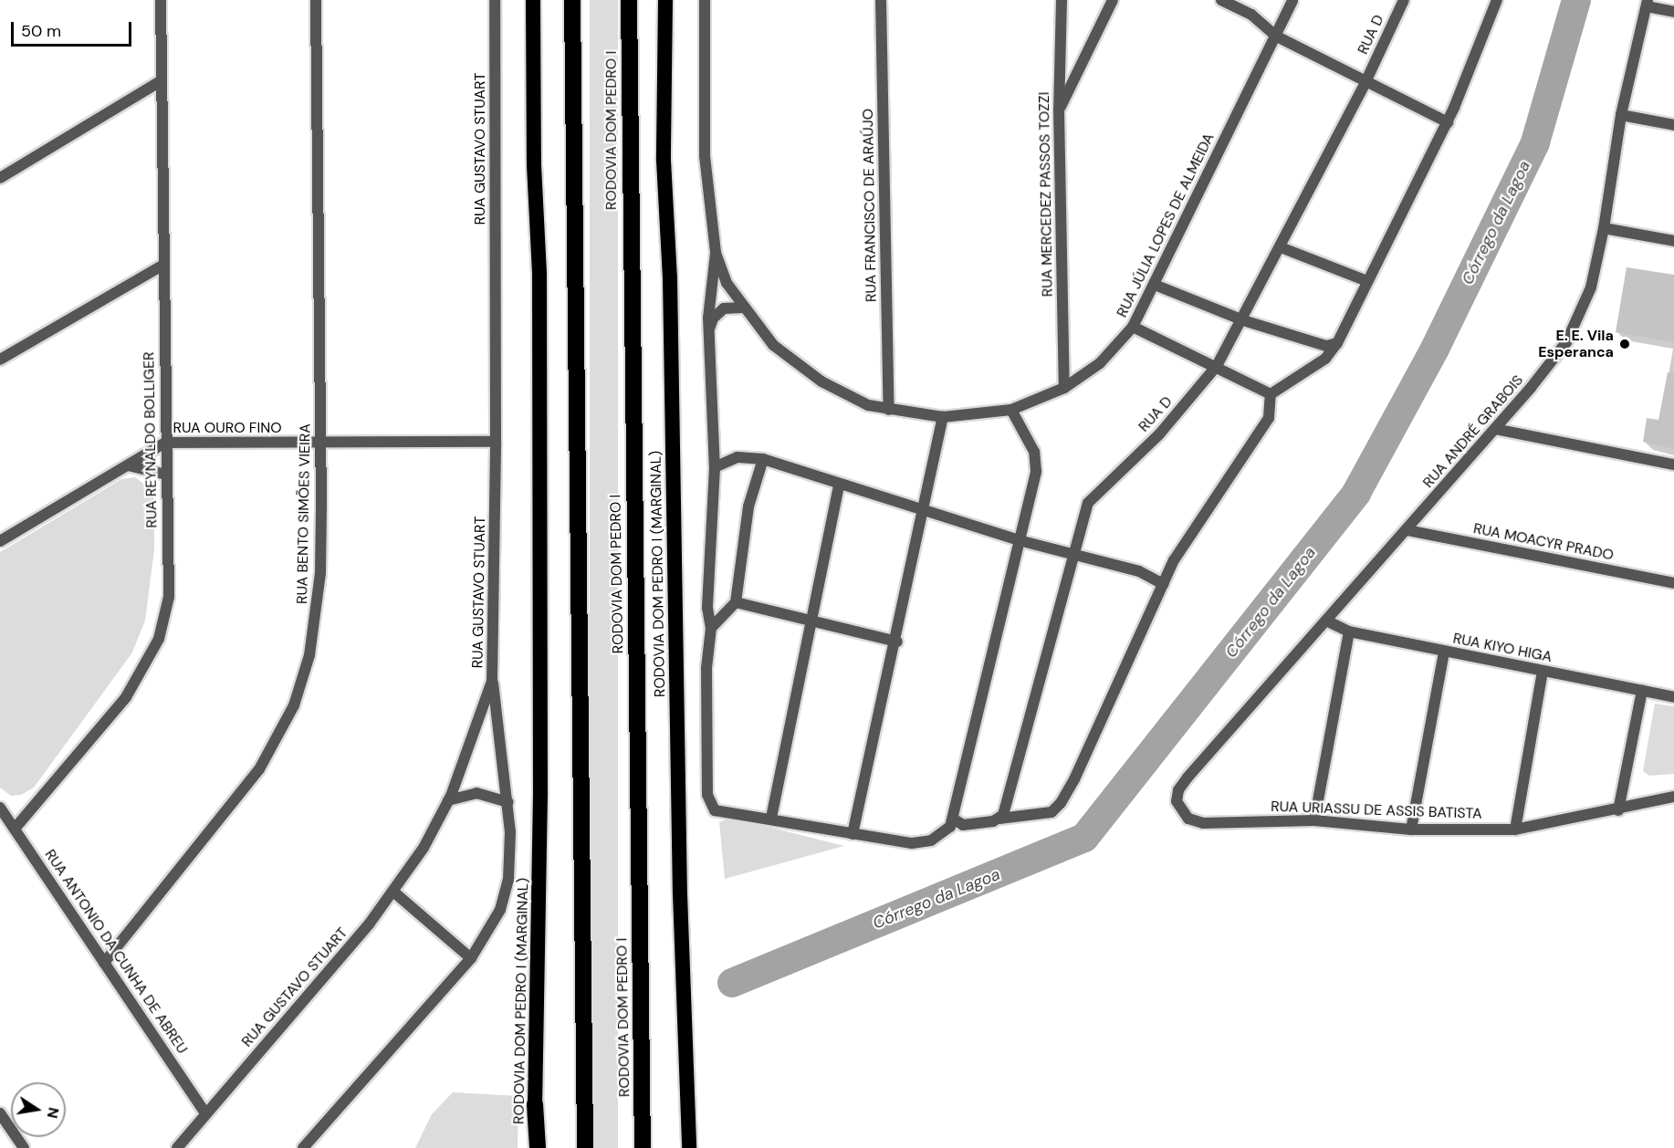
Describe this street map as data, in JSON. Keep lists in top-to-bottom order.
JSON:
{
  "streets": {
    "highway": ["RODOVIA DOM PEDRO I", "RODOVIA DOM PEDRO I (MARGINAL)"],
    "street": [
      "RUA D",
      "RUA GUSTAVO STUART",
      "RUA MERCEDEZ PASSOS TOZZI",
      "RUA FRANCISCO DE ARAÚJO",
      "RUA JÚLIA LOPES DE ALMEIDA",
      "RUA OURO FINO",
      "RUA ANDRÉ GRABOIS",
      "RUA REYNALDO BOLLIGER",
      "RUA BENTO SIMÕES VIEIRA",
      "RUA MOACYR PRADO",
      "RUA KIYO HIGA",
      "RUA URIASSU DE ASSIS BATISTA",
      "RUA ANTONIO DA CUNHA DE ABREU"
    ]
  },
  "crossings": [
    ["RUA GUSTAVO STUART", "RUA OURO FINO"],
    ["RUA GUSTAVO STUART", "RUA ANTONIO DA CUNHA DE ABREU"],
    ["RUA MERCEDEZ PASSOS TOZZI", "RUA JÚLIA LOPES DE ALMEIDA"],
    ["RUA FRANCISCO DE ARAÚJO", "RUA JÚLIA LOPES DE ALMEIDA"],
    ["RUA OURO FINO", "RUA REYNALDO BOLLIGER"],
    ["RUA OURO FINO", "RUA BENTO SIMÕES VIEIRA"],
    ["RUA ANDRÉ GRABOIS", "RUA MOACYR PRADO"],
    ["RUA ANDRÉ GRABOIS", "RUA KIYO HIGA"],
    ["RUA ANDRÉ GRABOIS", "RUA URIASSU DE ASSIS BATISTA"],
    ["RUA REYNALDO BOLLIGER", "RUA ANTONIO DA CUNHA DE ABREU"],
    ["RUA BENTO SIMÕES VIEIRA", "RUA ANTONIO DA CUNHA DE ABREU"]
  ],
  "water": ["Córrego da Lagoa"],
  "places": ["E. E. Vila Esperanca"],
  "scale_bar": "50 m",
  "north": "right"
}
